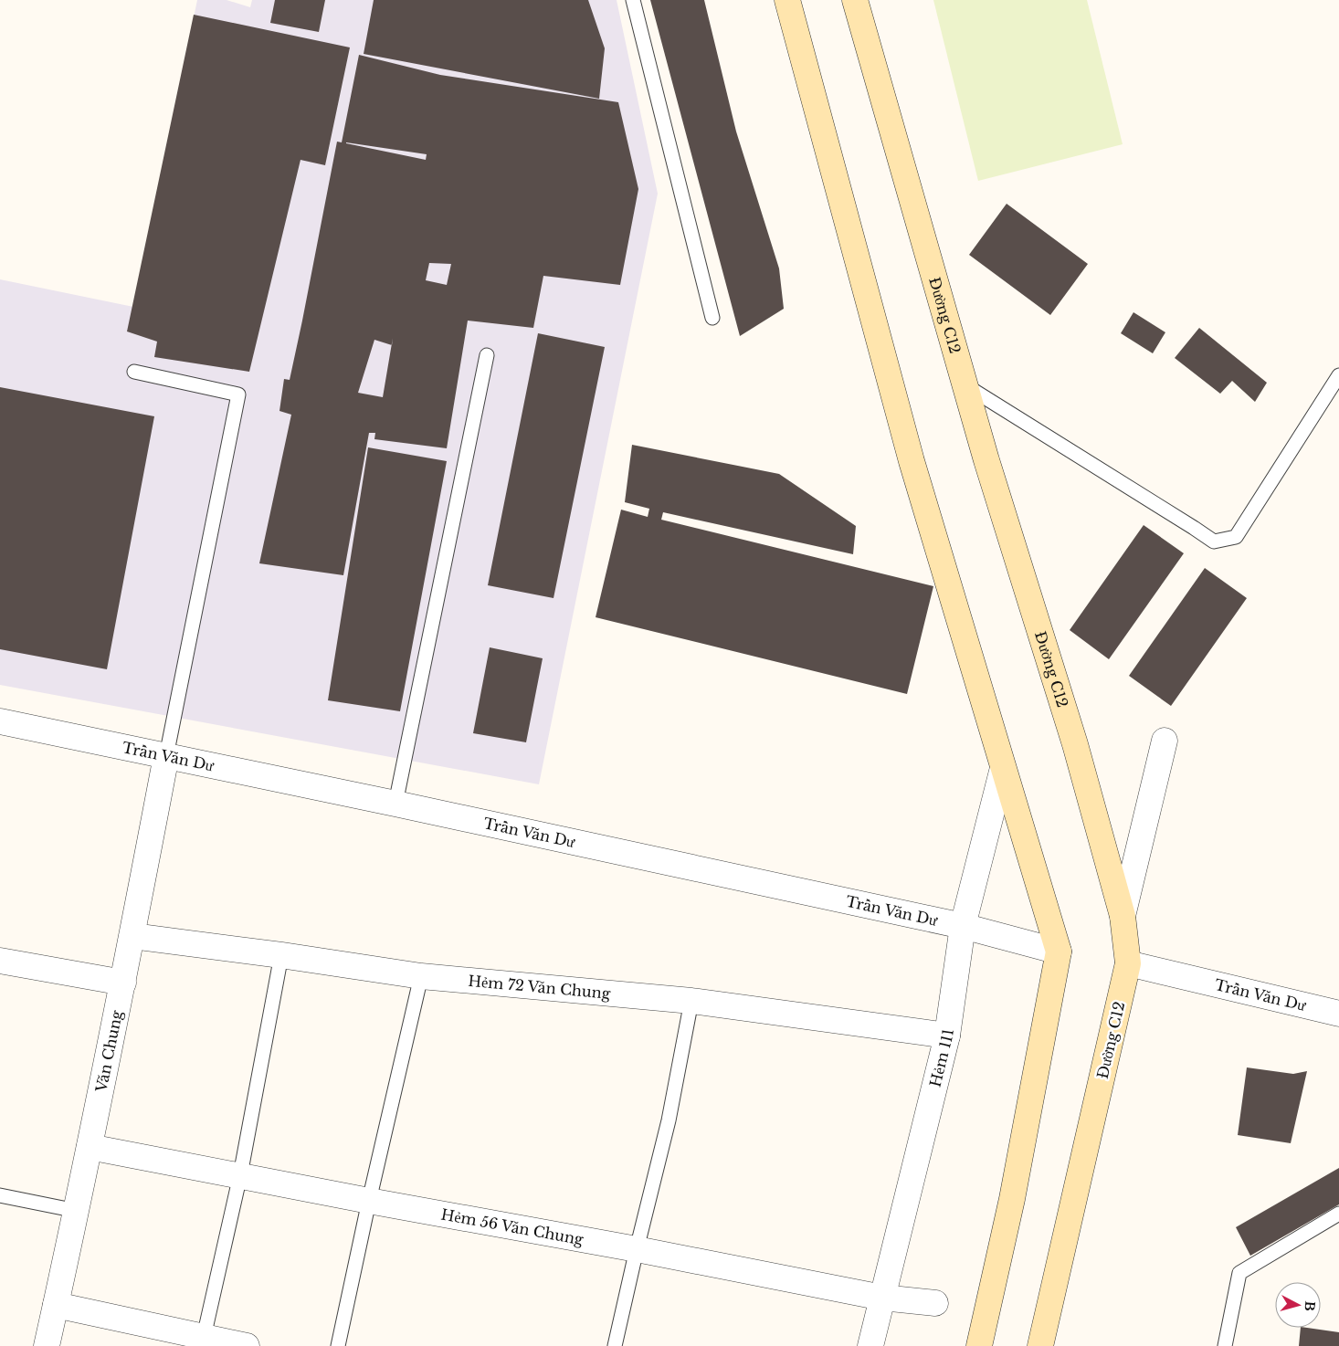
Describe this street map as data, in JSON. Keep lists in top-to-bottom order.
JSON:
{
  "streets": {
    "main road": ["Đường C12"],
    "street": [
      "Trần Văn Dư",
      "Hẻm 72 Văn Chung",
      "Văn Chung",
      "Hẻm 111",
      "Hẻm 56 Văn Chung"
    ]
  },
  "crossings": [
    ["Đường C12", "Trần Văn Dư"],
    ["Trần Văn Dư", "Văn Chung"],
    ["Trần Văn Dư", "Hẻm 111"],
    ["Hẻm 72 Văn Chung", "Văn Chung"],
    ["Hẻm 72 Văn Chung", "Hẻm 111"],
    ["Văn Chung", "Hẻm 56 Văn Chung"],
    ["Hẻm 111", "Hẻm 56 Văn Chung"]
  ],
  "north": "right"
}
